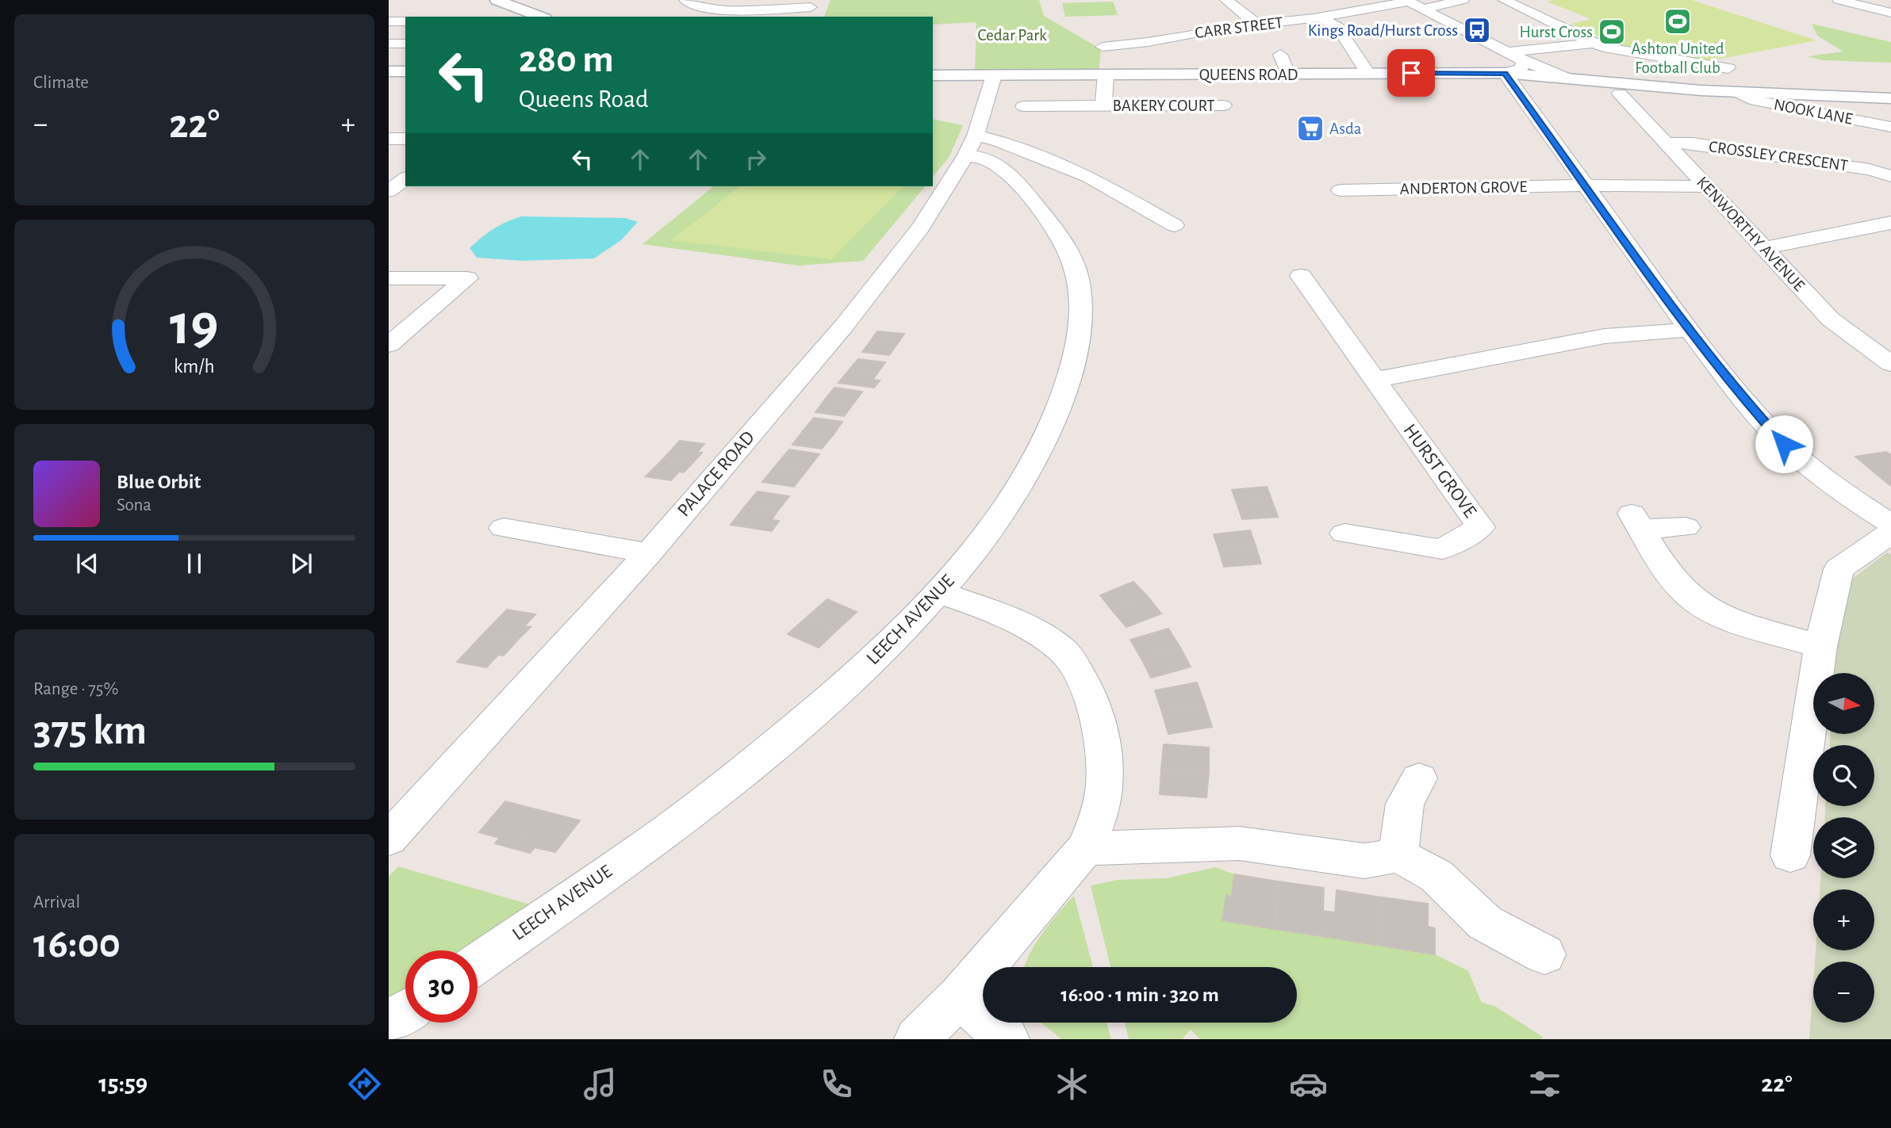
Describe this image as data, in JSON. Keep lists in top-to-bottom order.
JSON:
{
  "streets": {
    "main road": ["QUEENS ROAD"],
    "street": [
      "CARR STREET",
      "BAKERY COURT",
      "NOOK LANE",
      "CROSSLEY CRESCENT",
      "ANDERTON GROVE",
      "KENWORTHY AVENUE",
      "HURST GROVE",
      "PALACE ROAD",
      "LEECH AVENUE"
    ]
  },
  "crossings": [
    ["QUEENS ROAD", "BAKERY COURT"],
    ["QUEENS ROAD", "NOOK LANE"],
    ["QUEENS ROAD", "PALACE ROAD"],
    ["CROSSLEY CRESCENT", "KENWORTHY AVENUE"],
    ["ANDERTON GROVE", "KENWORTHY AVENUE"],
    ["PALACE ROAD", "LEECH AVENUE"]
  ],
  "parks": ["Cedar Park"],
  "places": {
    "sports": ["Ashton United Football Club", "Hurst Cross"],
    "bus stop": ["Kings Road/Hurst Cross"],
    "supermarket": ["Asda"]
  },
  "north": "right",
  "page": {
    "tile": [
      "Climate",
      ["Range · 75%", "375 km"],
      ["Arrival", "16:00"]
    ],
    "turn": ["280 m", "Queens Road"],
    "heat": ["−", "22°", "+"],
    "song": ["Blue Orbit", "Sona"],
    "map_buttons": ["+", "−"],
    "limit": "30",
    "trip": "16:00 · 1 min · 320 m",
    "tabs": ["15:59", "22°"],
    "gauge": ["19", "km/h"]
  }
}
